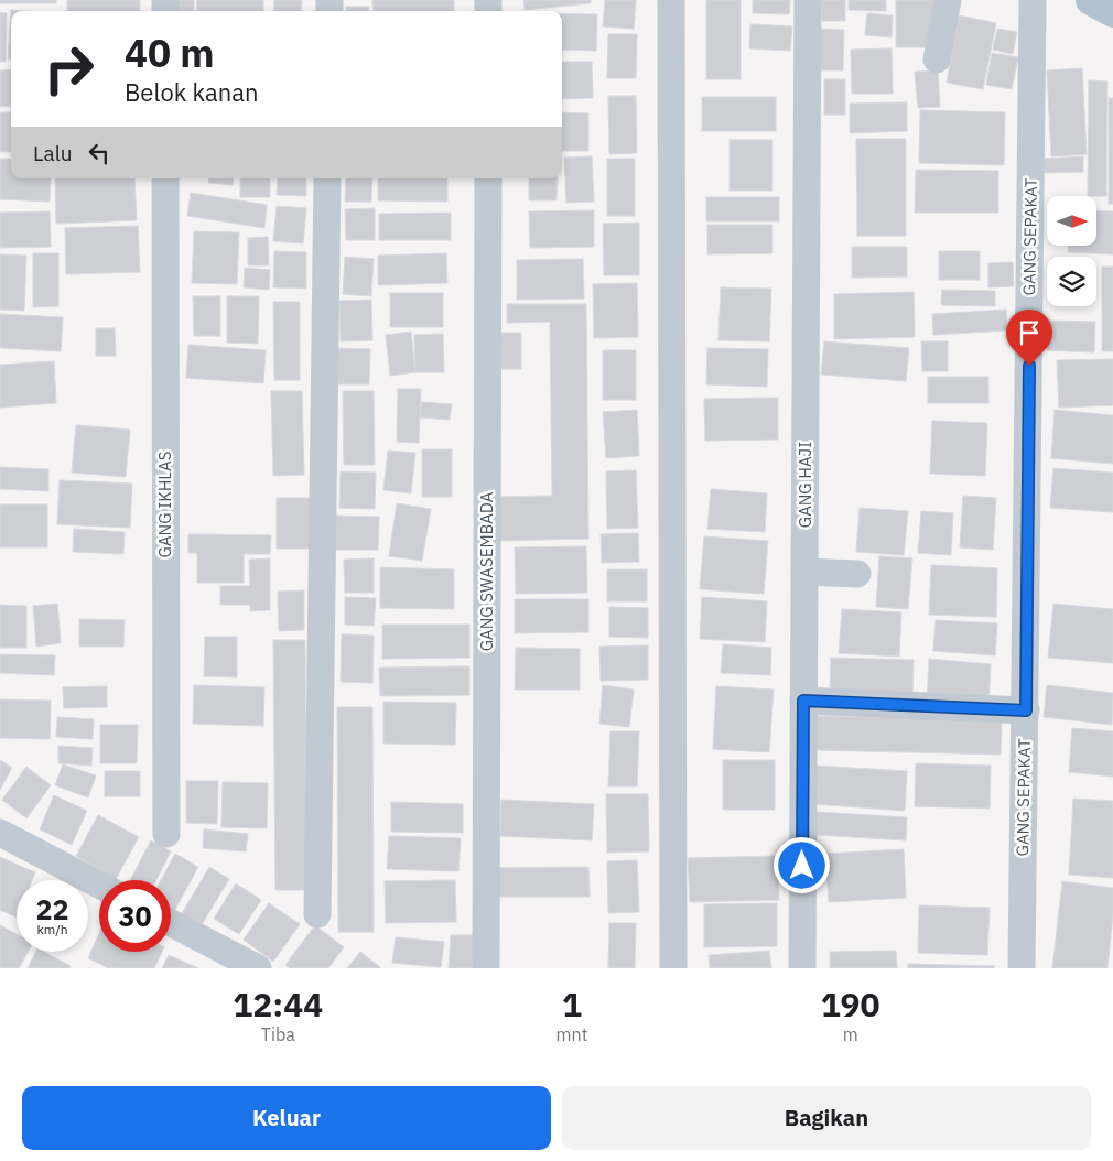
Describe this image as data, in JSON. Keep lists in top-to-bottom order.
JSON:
{
  "streets": {
    "street": [
      "GANG SEPAKAT",
      "GANG HAJI",
      "GANG IKHLAS",
      "GANG SWASEMBADA"
    ]
  },
  "north": "right",
  "page": {
    "turn": ["40 m", "Belok kanan"],
    "then": "Lalu",
    "speed": "22 km/h",
    "limit": "30",
    "eta": [
      "12:44",
      "Tiba",
      "1",
      "mnt",
      "190",
      "m"
    ],
    "buttons": ["Keluar", "Bagikan"]
  }
}
